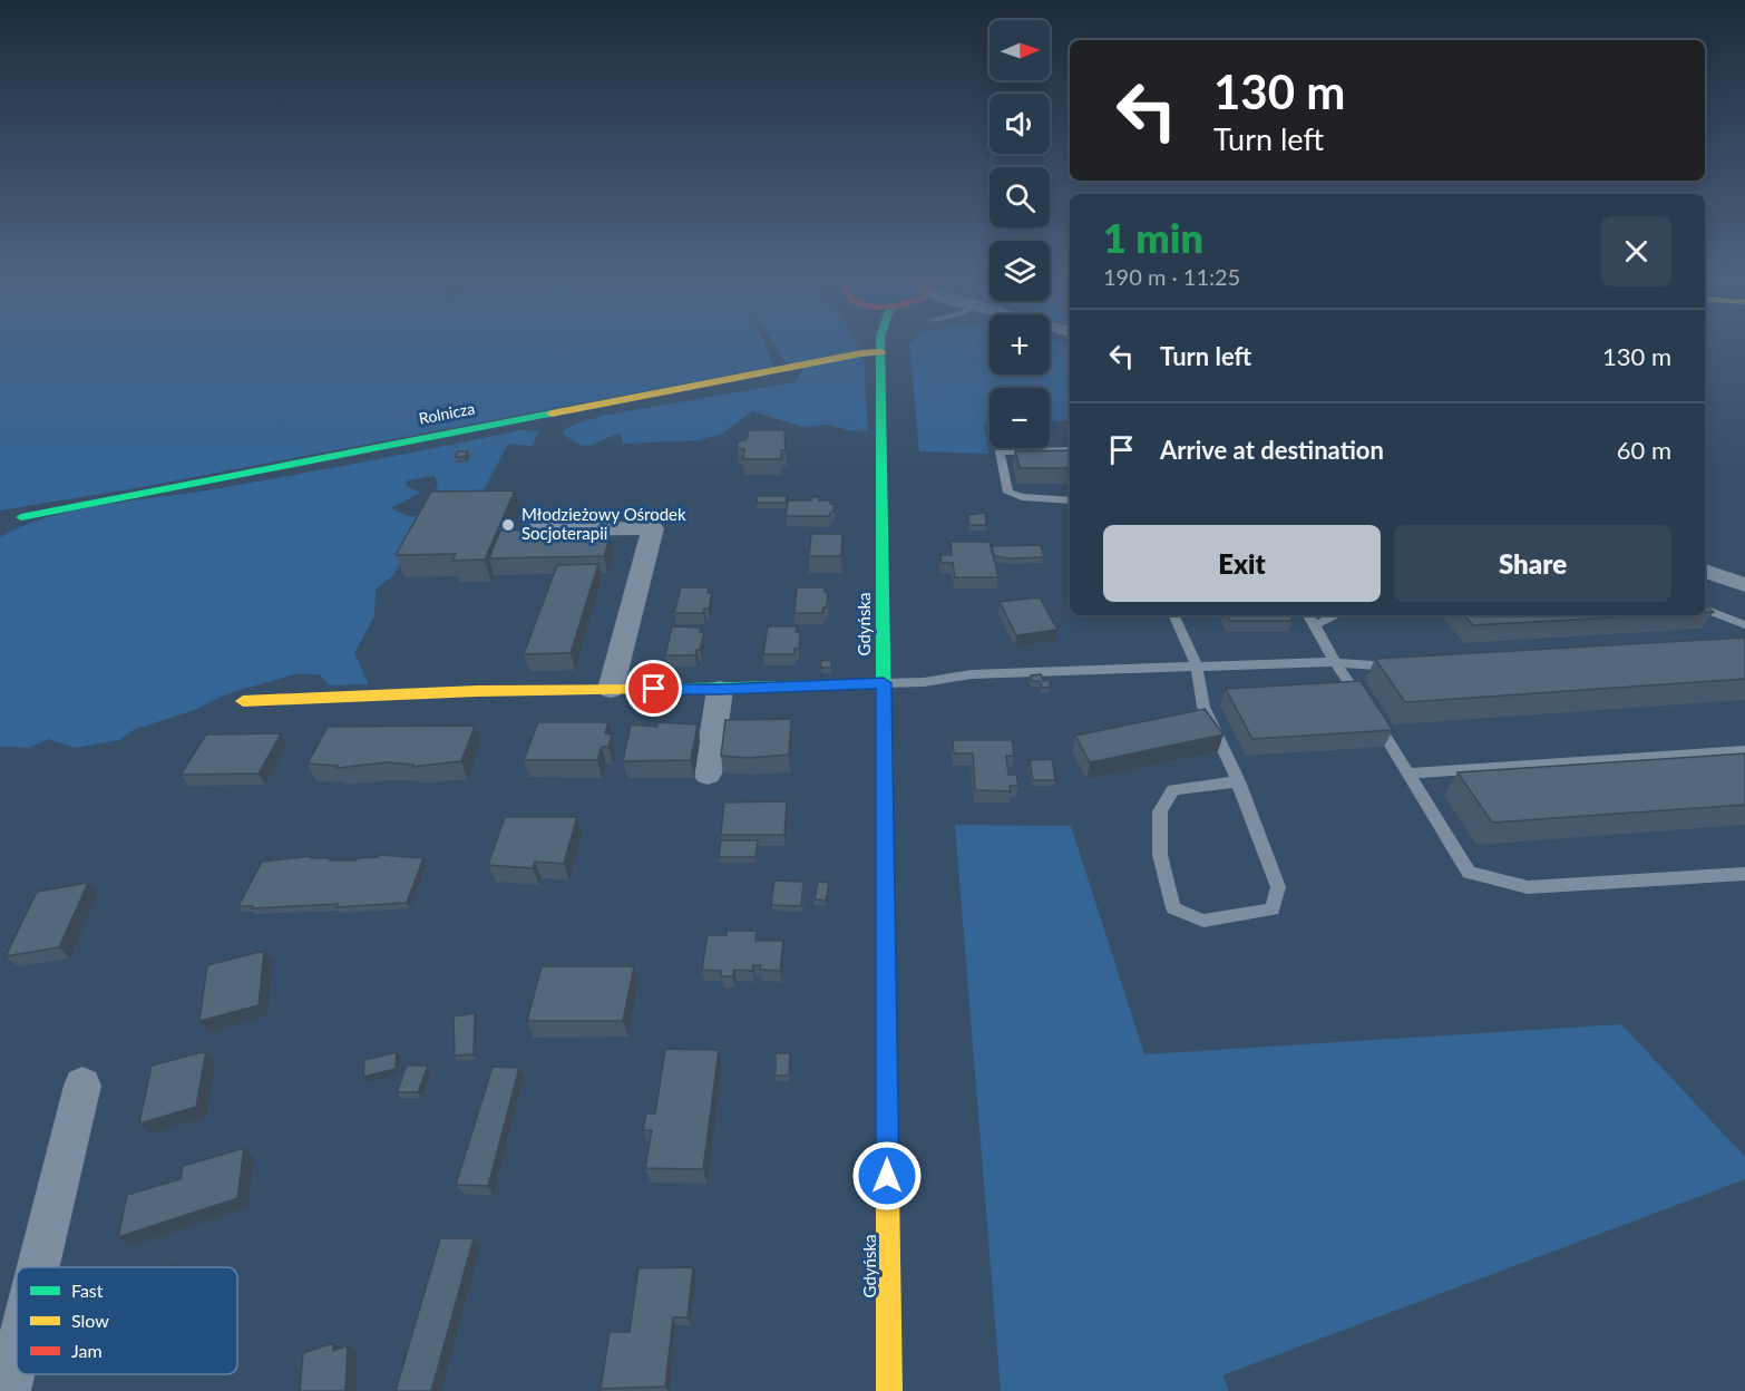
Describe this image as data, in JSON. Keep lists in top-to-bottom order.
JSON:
{
  "streets": {
    "main road": ["Rolnicza", "Gdyńska"]
  },
  "crossings": [
    ["Rolnicza", "Gdyńska"]
  ],
  "places": ["Młodzieżowy Ośrodek Socjoterapii"],
  "legend": ["Fast", "Slow", "Jam"],
  "north": "right",
  "page": {
    "map_buttons": ["+", "−"],
    "turn": ["130 m", "Turn left"],
    "heading": ["1 min", "190 m · 11:25"],
    "list": [
      {
        "name": "Turn left",
        "value": "130 m"
      },
      {
        "name": "Arrive at destination",
        "value": "60 m"
      }
    ],
    "buttons": ["Exit", "Share"]
  }
}
